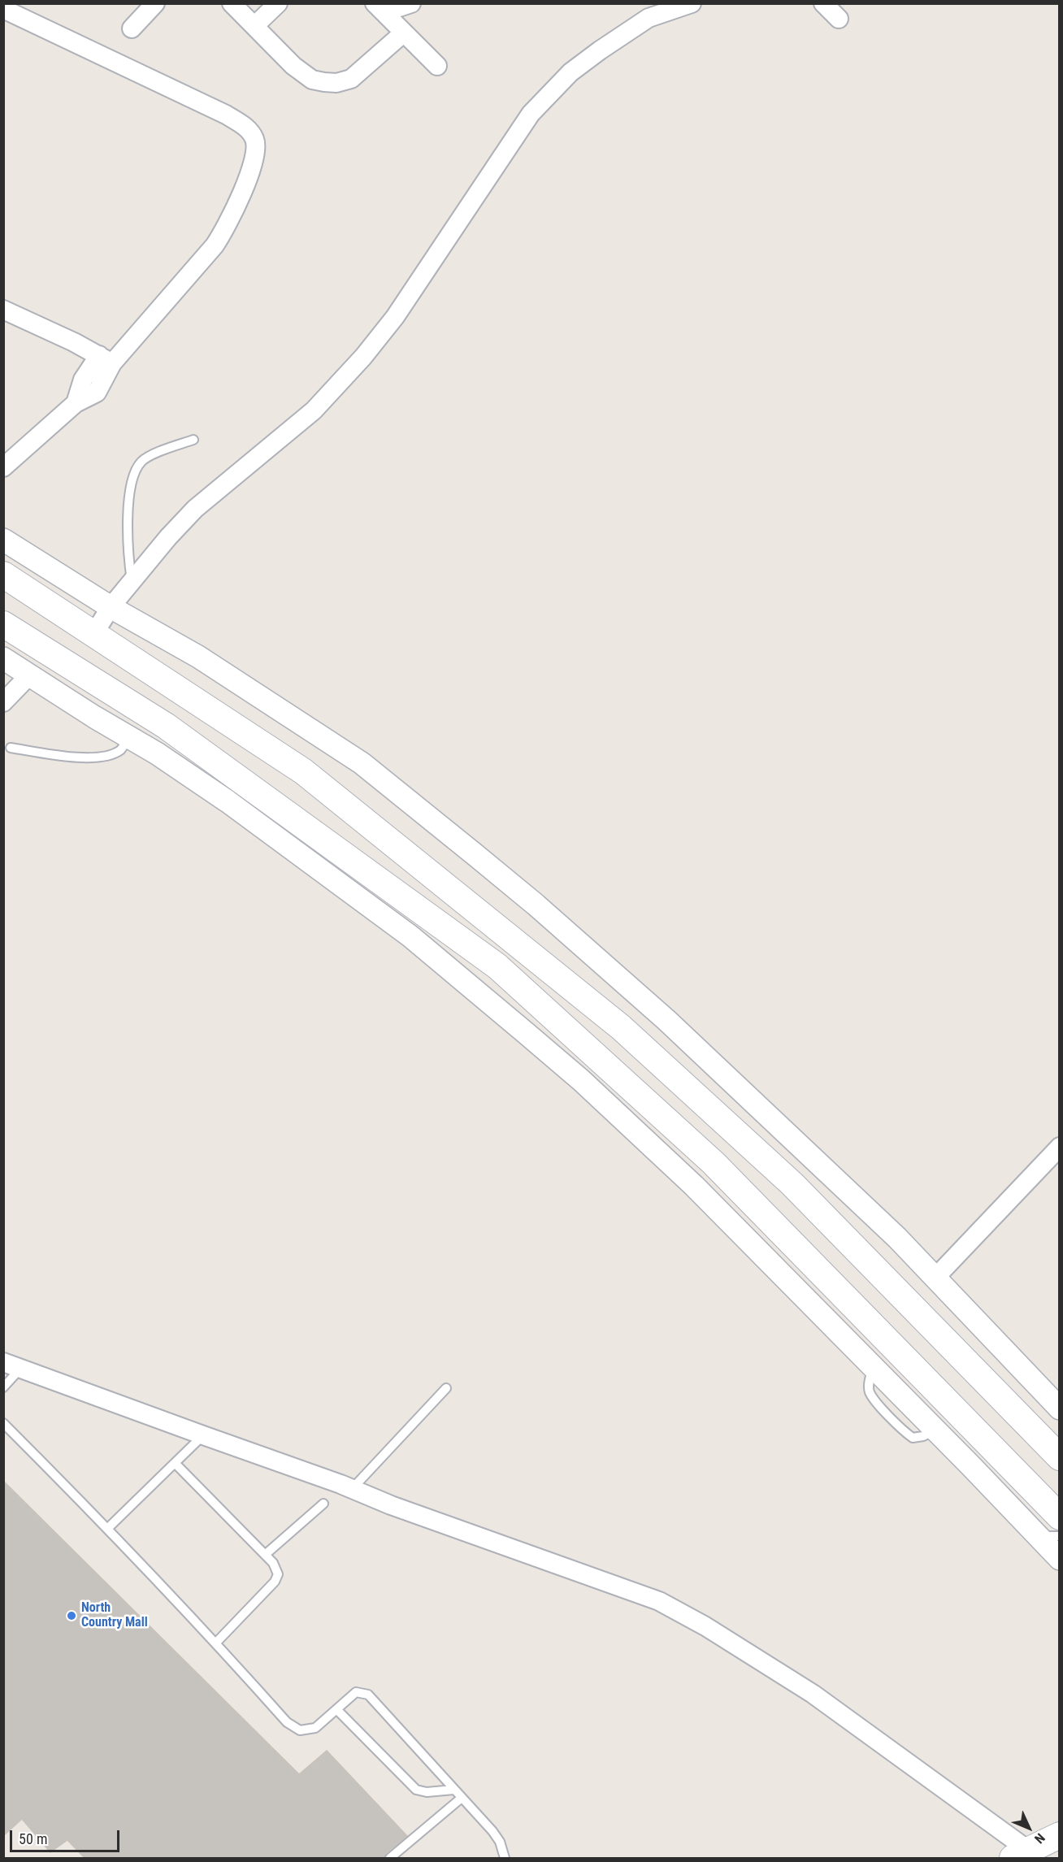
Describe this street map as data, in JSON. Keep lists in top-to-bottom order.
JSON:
{
  "places": ["North Country Mall"],
  "scale_bar": "50 m",
  "north": "bottom right"
}
